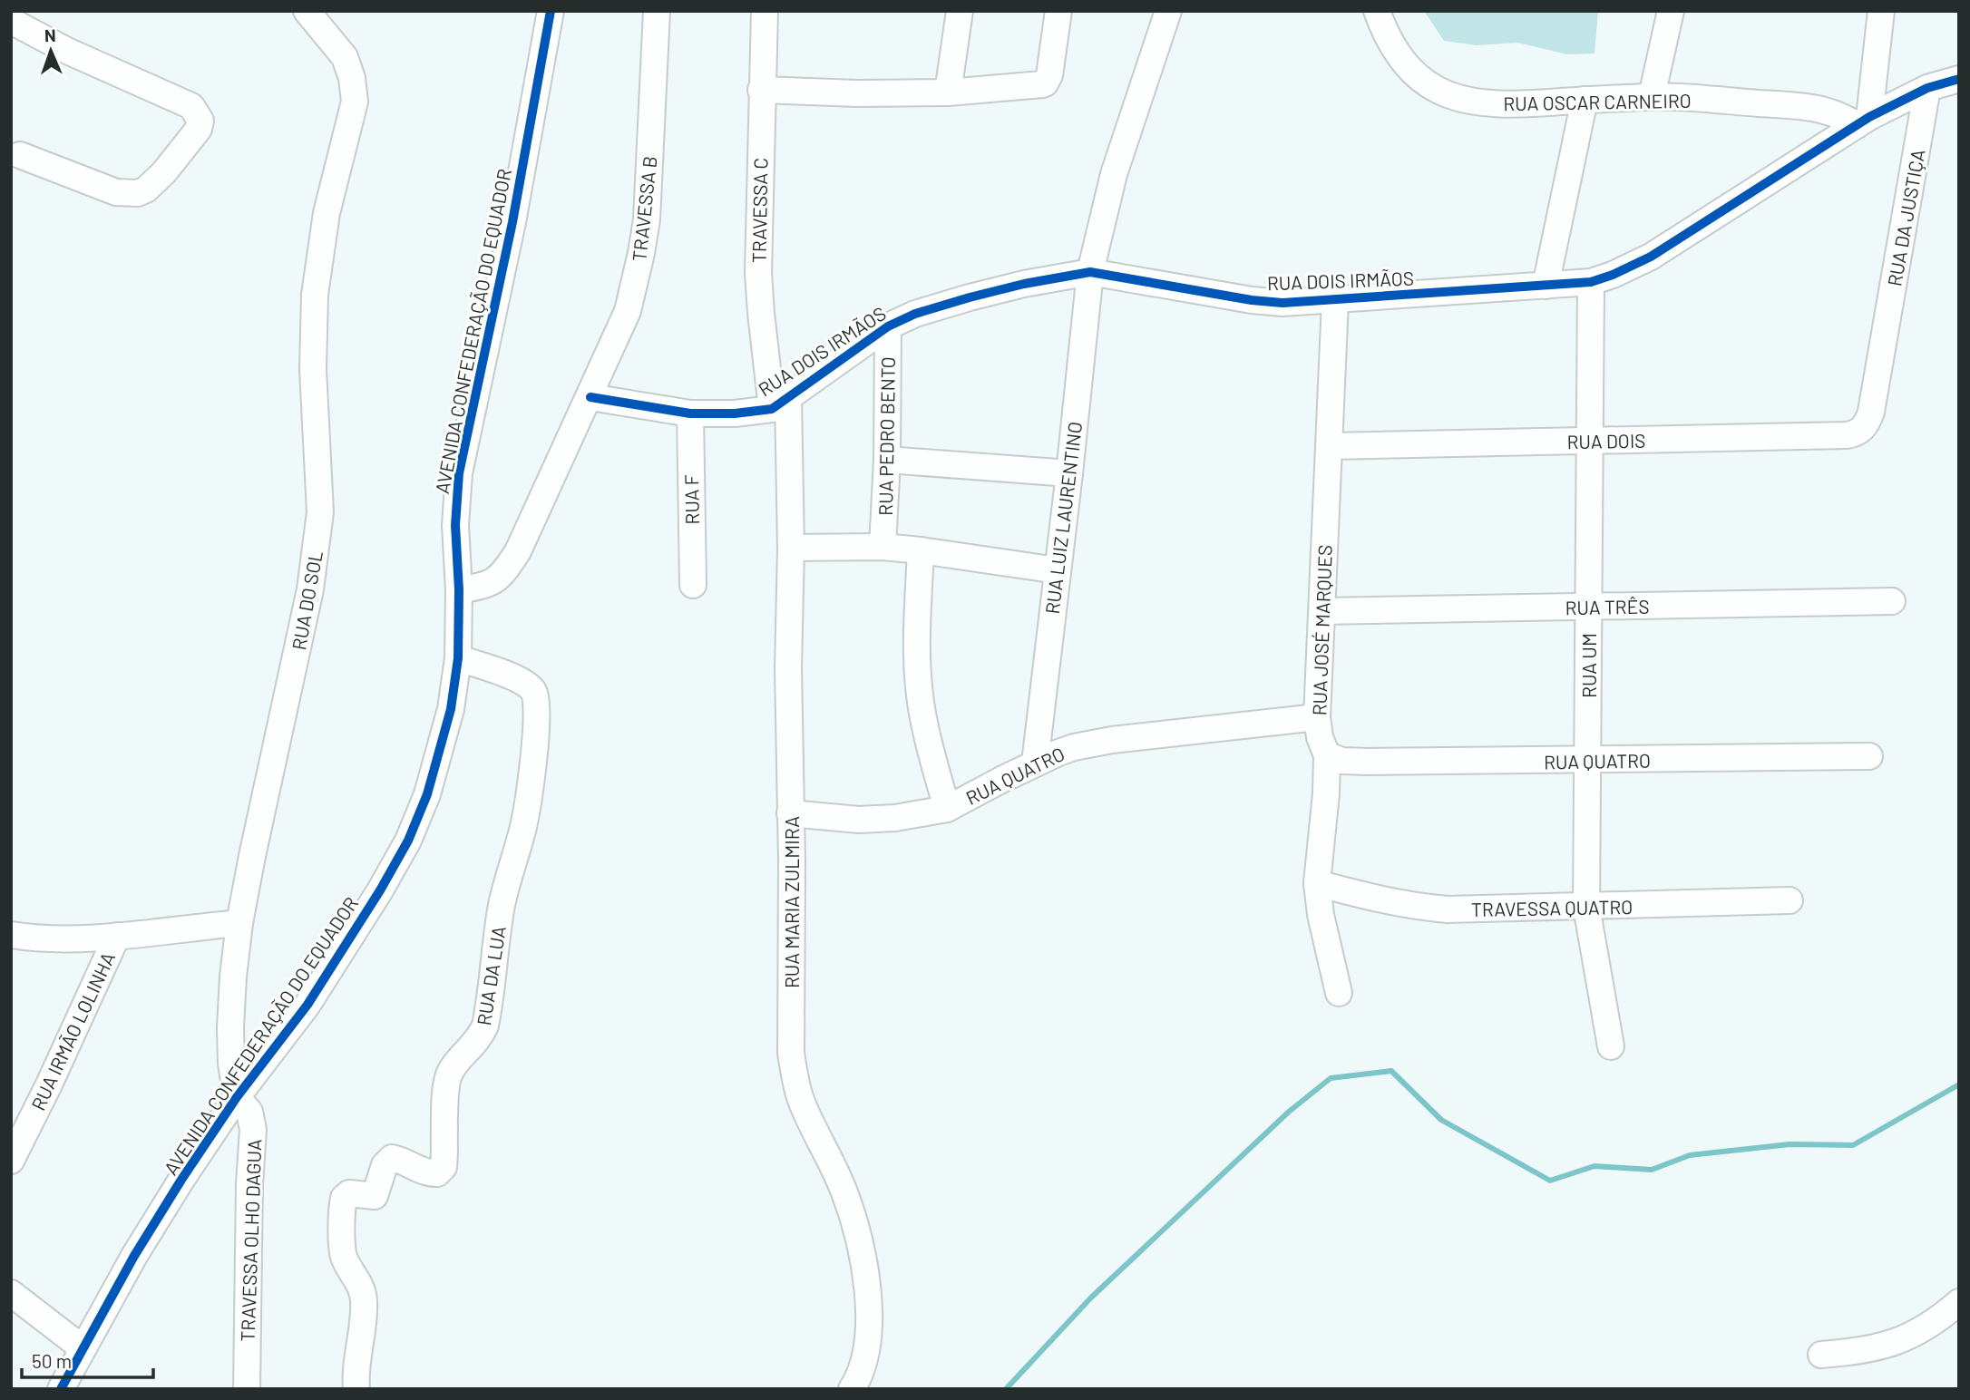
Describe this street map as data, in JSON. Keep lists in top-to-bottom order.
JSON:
{
  "streets": {
    "street": [
      "RUA OSCAR CARNEIRO",
      "TRAVESSA B",
      "TRAVESSA C",
      "RUA DA JUSTIÇA",
      "RUA DOIS IRMÃOS",
      "AVENIDA CONFEDERAÇÃO DO EQUADOR",
      "RUA PEDRO BENTO",
      "RUA DOIS",
      "RUA F",
      "RUA LUIZ LAURENTINO",
      "RUA DO SOL",
      "RUA TRÊS",
      "RUA JOSÉ MARQUES",
      "RUA UM",
      "RUA QUATRO",
      "RUA MARIA ZULMIRA",
      "TRAVESSA QUATRO",
      "RUA DA LUA",
      "RUA IRMÃO LOLINHA",
      "TRAVESSA OLHO DAGUA"
    ]
  },
  "crossings": [
    ["RUA OSCAR CARNEIRO", "RUA DOIS IRMÃOS"],
    ["TRAVESSA B", "RUA DOIS IRMÃOS"],
    ["TRAVESSA B", "AVENIDA CONFEDERAÇÃO DO EQUADOR"],
    ["TRAVESSA C", "RUA DOIS IRMÃOS"],
    ["TRAVESSA C", "RUA MARIA ZULMIRA"],
    ["RUA DA JUSTIÇA", "RUA DOIS"],
    ["RUA DOIS IRMÃOS", "RUA PEDRO BENTO"],
    ["RUA DOIS IRMÃOS", "RUA F"],
    ["RUA DOIS IRMÃOS", "RUA LUIZ LAURENTINO"],
    ["RUA DOIS IRMÃOS", "RUA JOSÉ MARQUES"],
    ["RUA DOIS IRMÃOS", "RUA UM"],
    ["RUA DOIS IRMÃOS", "RUA MARIA ZULMIRA"],
    ["AVENIDA CONFEDERAÇÃO DO EQUADOR", "RUA DO SOL"],
    ["AVENIDA CONFEDERAÇÃO DO EQUADOR", "RUA DA LUA"],
    ["AVENIDA CONFEDERAÇÃO DO EQUADOR", "TRAVESSA OLHO DAGUA"],
    ["RUA DOIS", "RUA JOSÉ MARQUES"],
    ["RUA DOIS", "RUA UM"],
    ["RUA LUIZ LAURENTINO", "RUA QUATRO"],
    ["RUA DO SOL", "TRAVESSA OLHO DAGUA"],
    ["RUA TRÊS", "RUA JOSÉ MARQUES"],
    ["RUA TRÊS", "RUA UM"],
    ["RUA JOSÉ MARQUES", "RUA QUATRO"],
    ["RUA JOSÉ MARQUES", "TRAVESSA QUATRO"],
    ["RUA UM", "RUA QUATRO"],
    ["RUA UM", "TRAVESSA QUATRO"],
    ["RUA QUATRO", "RUA MARIA ZULMIRA"]
  ],
  "scale_bar": "50 m",
  "north": "top"
}
